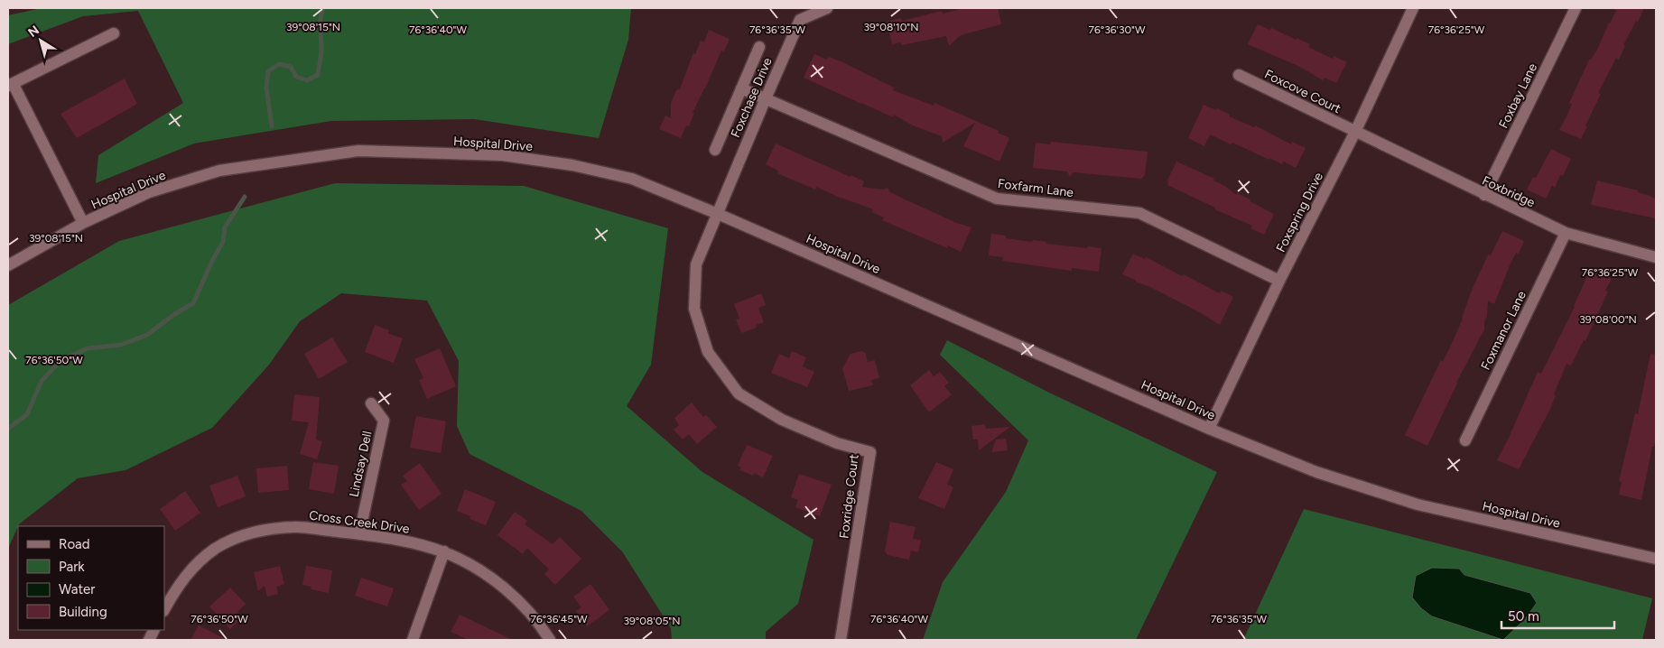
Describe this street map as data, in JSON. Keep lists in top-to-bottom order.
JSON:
{
  "streets": {
    "street": [
      "Foxcove Court",
      "Foxbay Lane",
      "Foxchase Drive",
      "Hospital Drive",
      "Foxfarm Lane",
      "Foxbridge",
      "Foxspring Drive",
      "Foxmanor Lane",
      "Lindsay Dell",
      "Foxridge Court",
      "Cross Creek Drive"
    ]
  },
  "crossings": [
    ["Foxcove Court", "Foxbridge"],
    ["Foxcove Court", "Foxspring Drive"],
    ["Foxbay Lane", "Foxbridge"],
    ["Foxchase Drive", "Hospital Drive"],
    ["Foxchase Drive", "Foxfarm Lane"],
    ["Foxchase Drive", "Foxridge Court"],
    ["Hospital Drive", "Foxspring Drive"],
    ["Hospital Drive", "Foxridge Court"],
    ["Foxfarm Lane", "Foxspring Drive"],
    ["Foxbridge", "Foxspring Drive"],
    ["Foxbridge", "Foxmanor Lane"],
    ["Lindsay Dell", "Cross Creek Drive"]
  ],
  "legend": [
    "Road",
    "Park",
    "Water",
    "Building"
  ],
  "scale_bar": "50 m",
  "north": "top left",
  "coordinates": [
    "39°08'15\"N",
    "39°08'10\"N",
    "76°36'40\"W",
    "76°36'35\"W",
    "76°36'30\"W",
    "76°36'25\"W",
    "39°08'00\"N",
    "76°36'50\"W",
    "76°36'45\"W",
    "39°08'05\"N"
  ]
}
